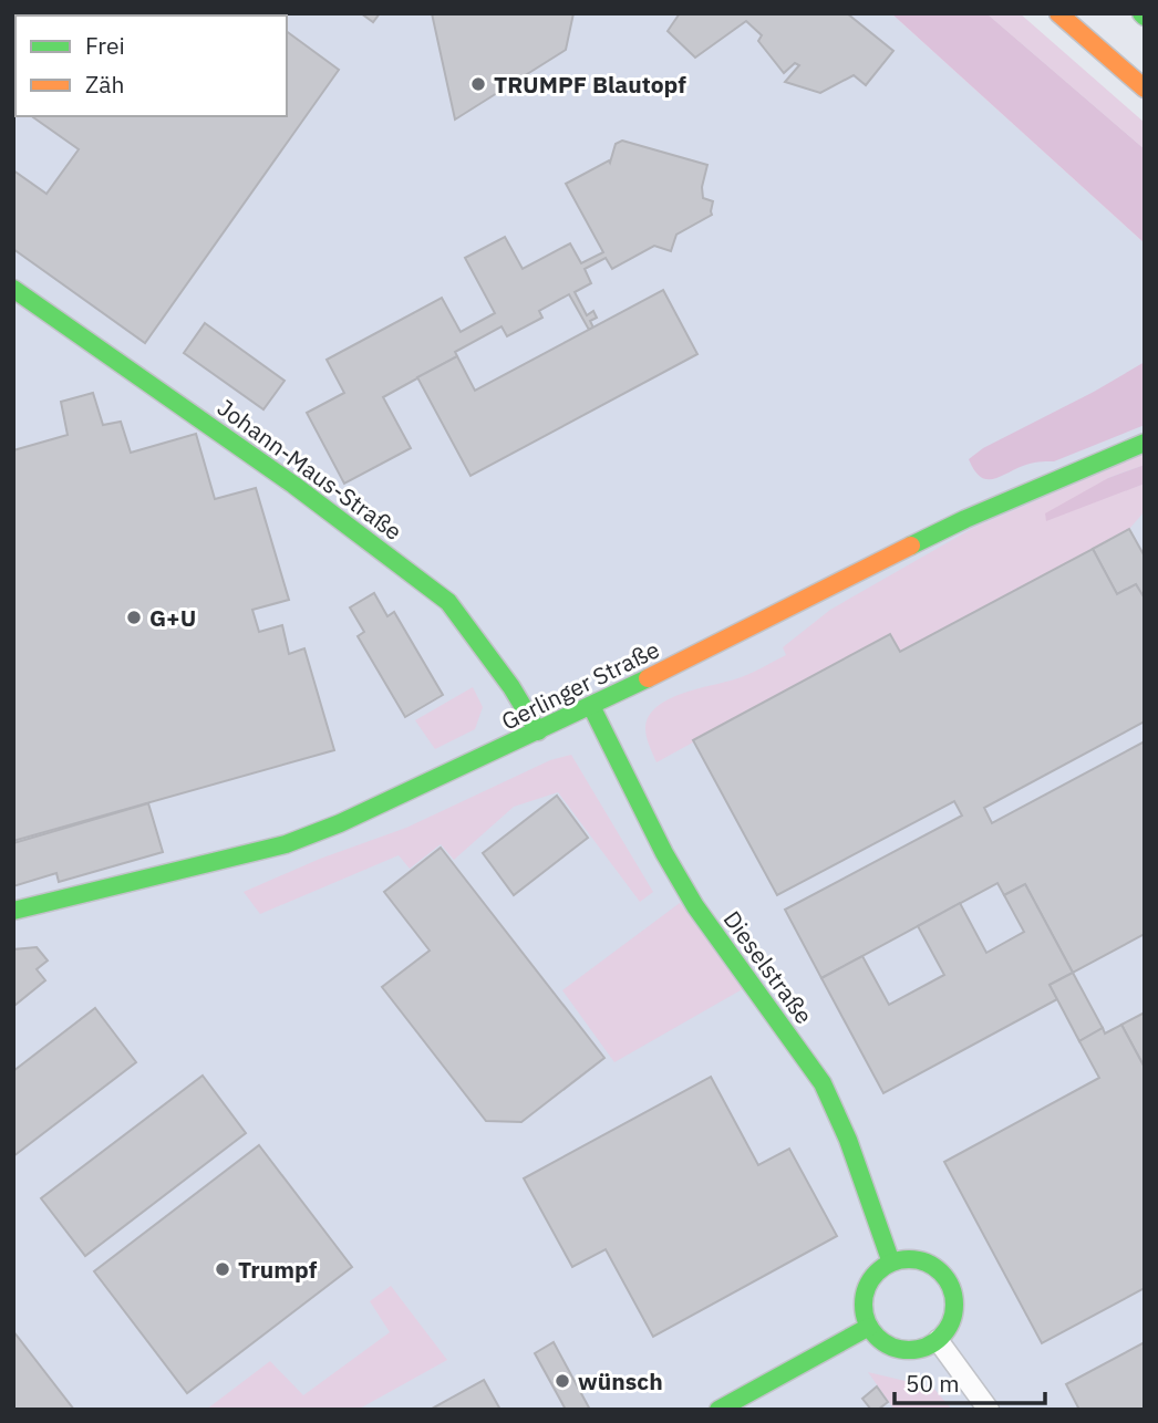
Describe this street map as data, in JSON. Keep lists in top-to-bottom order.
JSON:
{
  "streets": {
    "main road": ["Johann-Maus-Straße", "Gerlinger Straße", "Dieselstraße"]
  },
  "crossings": [
    ["Johann-Maus-Straße", "Gerlinger Straße"],
    ["Gerlinger Straße", "Dieselstraße"]
  ],
  "places": [
    "TRUMPF Blautopf",
    "G+U",
    "Trumpf",
    "wünsch"
  ],
  "legend": ["Frei", "Zäh"],
  "scale_bar": "50 m"
}
